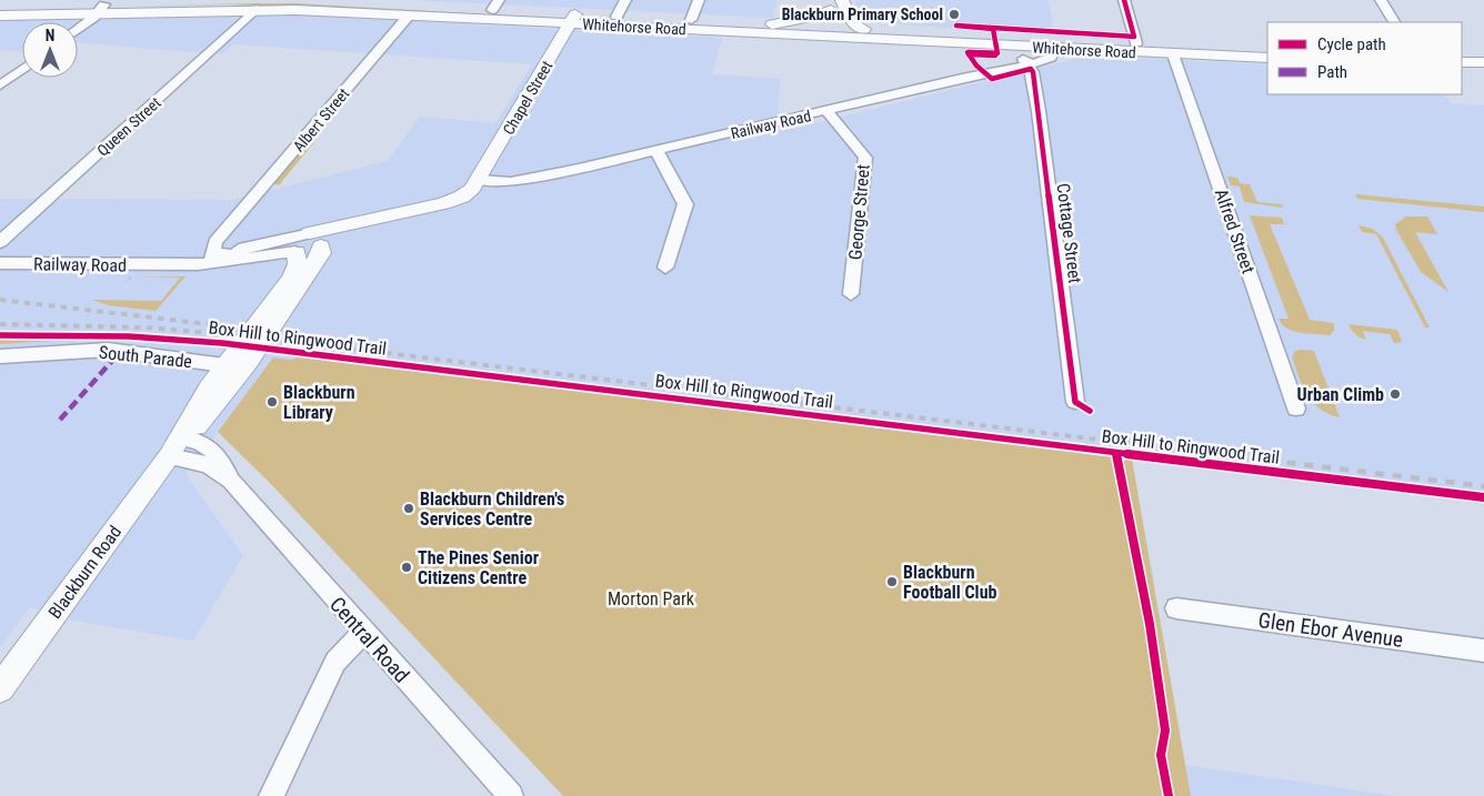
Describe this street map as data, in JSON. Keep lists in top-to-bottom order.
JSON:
{
  "streets": {
    "main road": [
      "Whitehorse Road",
      "Chapel Street",
      "Railway Road",
      "Blackburn Road"
    ],
    "street": [
      "Albert Street",
      "Queen Street",
      "George Street",
      "Alfred Street",
      "Cottage Street",
      "South Parade",
      "Glen Ebor Avenue",
      "Central Road"
    ],
    "cycle path": ["Box Hill to Ringwood Trail"]
  },
  "crossings": [
    ["Whitehorse Road", "Chapel Street"],
    ["Whitehorse Road", "Albert Street"],
    ["Whitehorse Road", "Railway Road"],
    ["Whitehorse Road", "Queen Street"],
    ["Whitehorse Road", "Alfred Street"],
    ["Whitehorse Road", "Cottage Street"],
    ["Chapel Street", "Railway Road"],
    ["Albert Street", "Railway Road"],
    ["Railway Road", "George Street"],
    ["Railway Road", "Cottage Street"],
    ["Railway Road", "Blackburn Road"],
    ["South Parade", "Blackburn Road"],
    ["Blackburn Road", "Central Road"]
  ],
  "parks": ["Morton Park"],
  "places": [
    "Blackburn Primary School",
    "Urban Climb",
    "Blackburn Library",
    "Blackburn Children's Services Centre",
    "The Pines Senior Citizens Centre",
    "Blackburn Football Club"
  ],
  "legend": ["Cycle path", "Path"],
  "north": "top"
}
